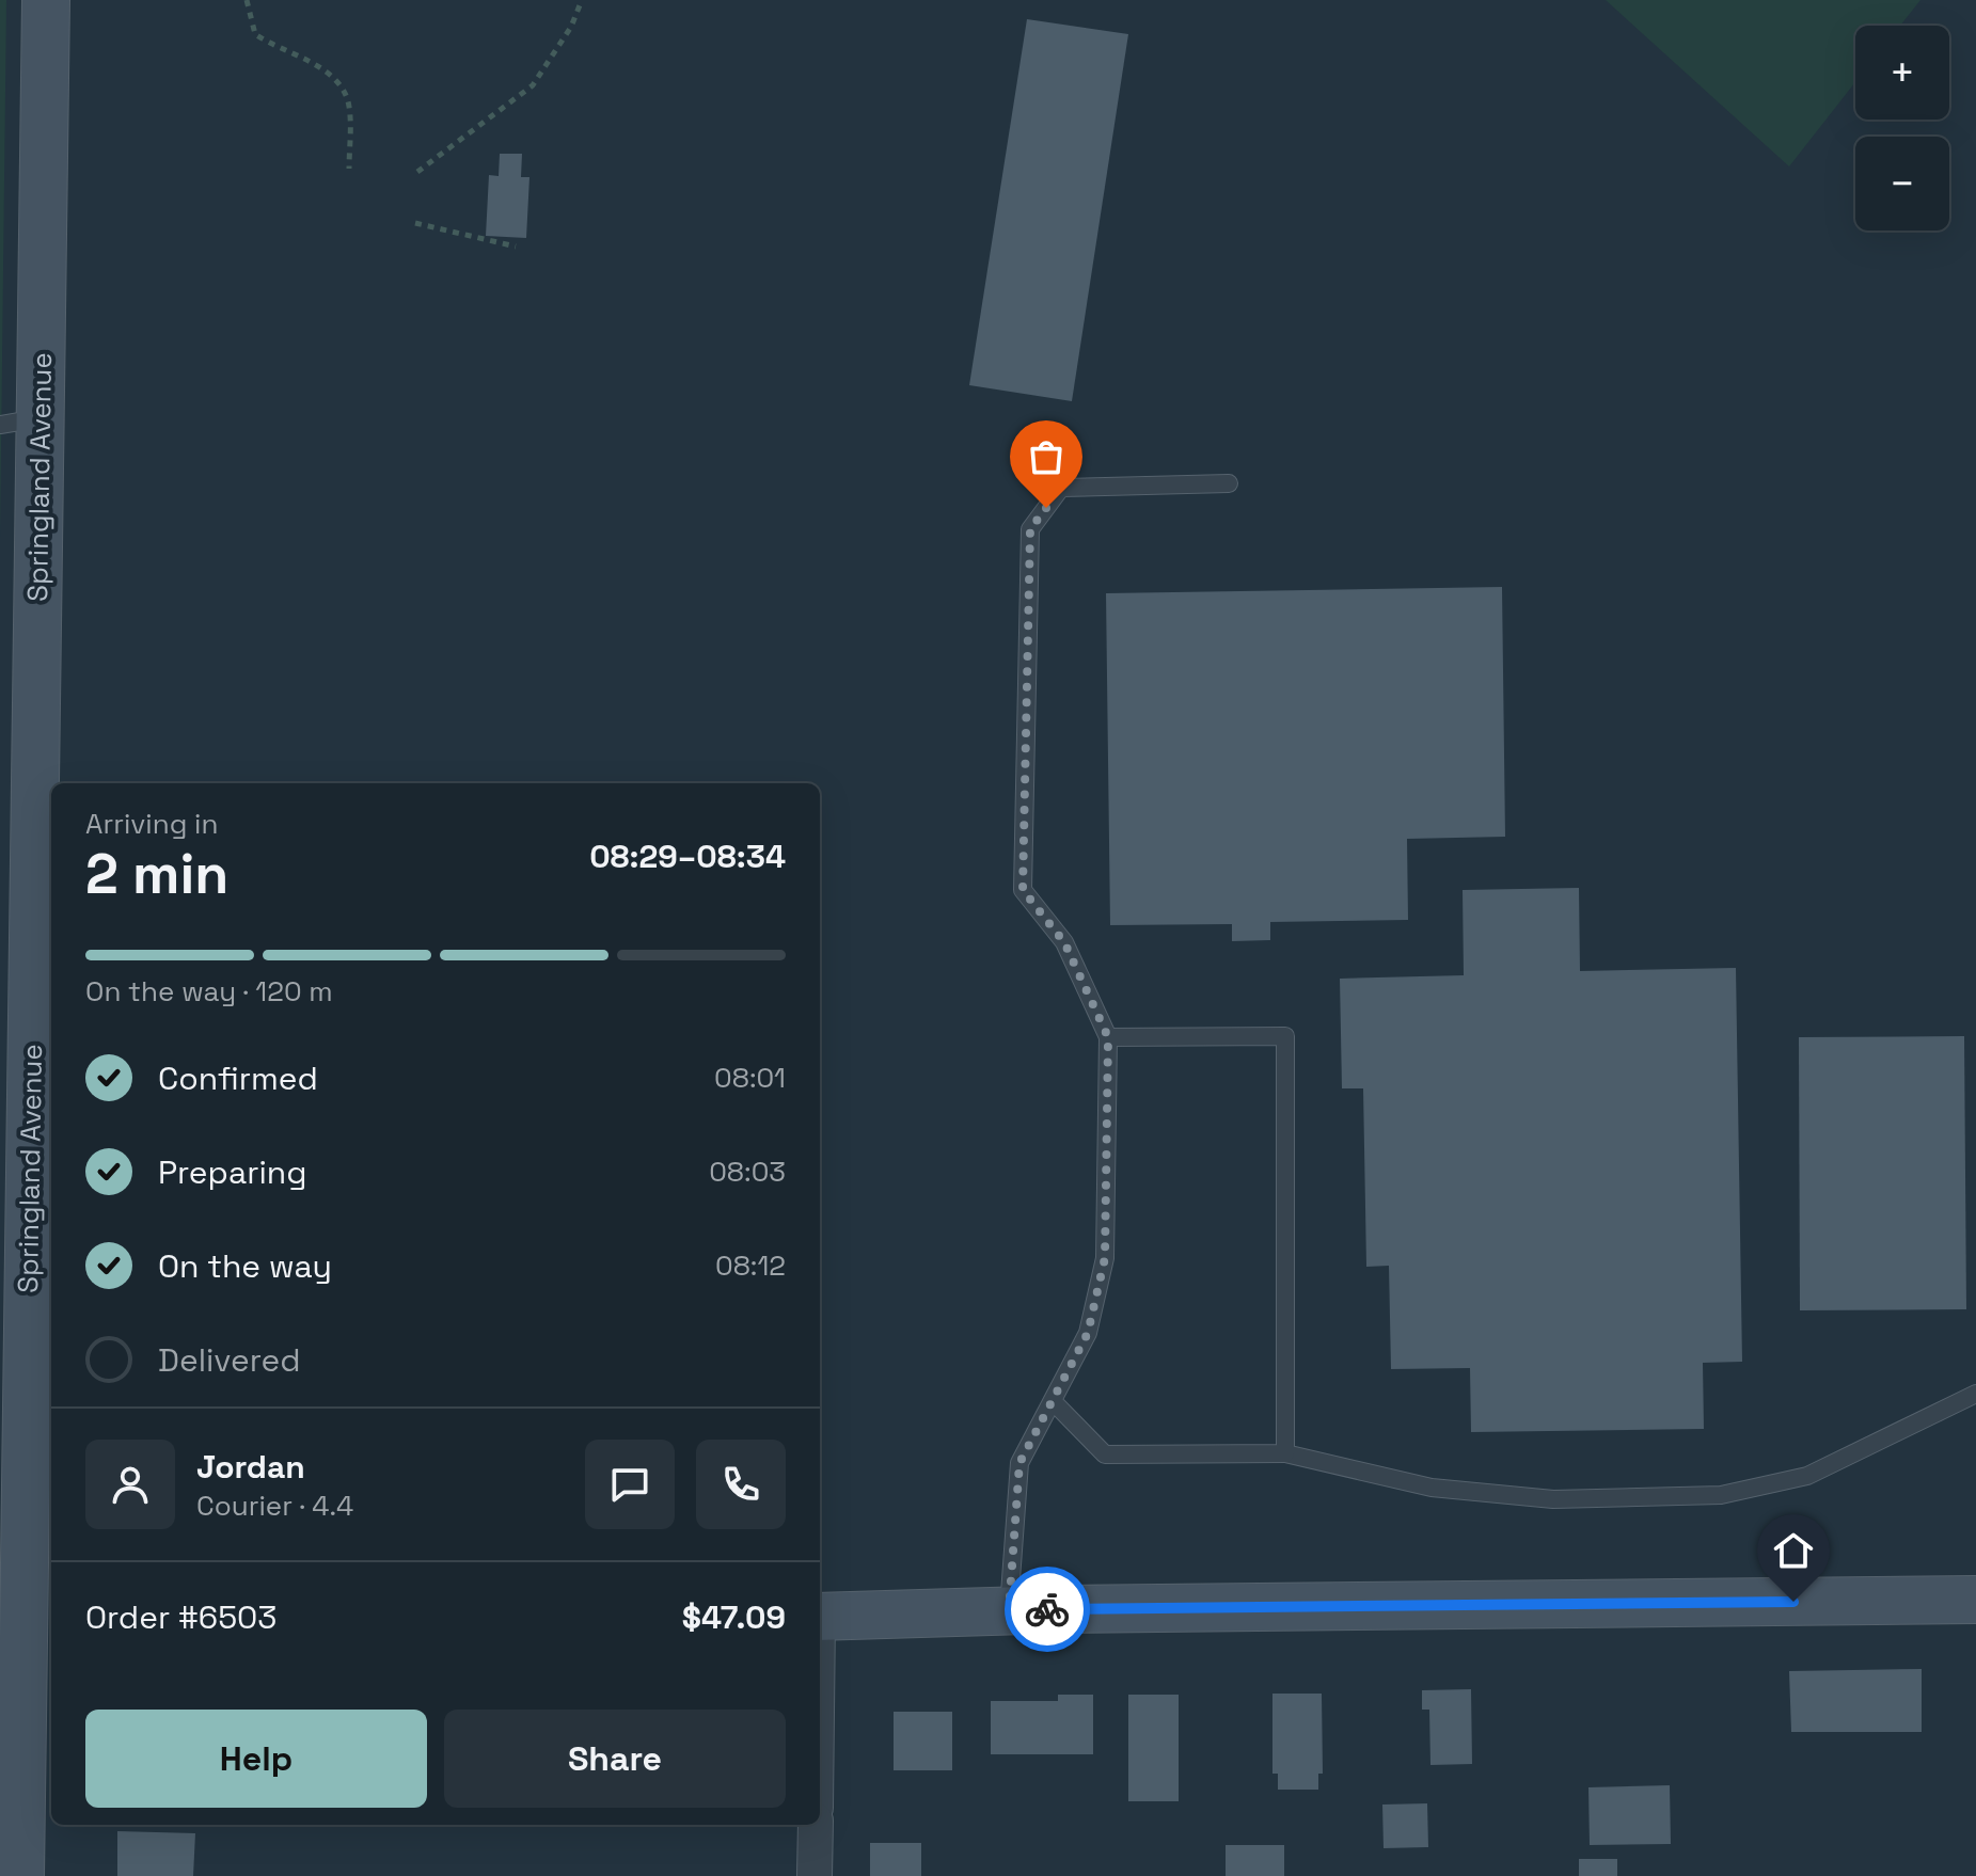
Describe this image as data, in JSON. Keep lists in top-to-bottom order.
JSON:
{
  "streets": {
    "street": ["Springland Avenue"]
  },
  "page": {
    "map_buttons": ["+", "−"],
    "heading": ["2 min", "Arriving in", "08:29–08:34"],
    "panel": [
      "Jordan",
      "Courier · 4.4",
      "Order #6503",
      "$47.09"
    ],
    "bar": "On the way · 120 m",
    "list": [
      ["Confirmed", "08:01"],
      ["Preparing", "08:03"],
      ["On the way", "08:12"],
      "Delivered"
    ],
    "buttons": ["Help", "Share"]
  }
}
